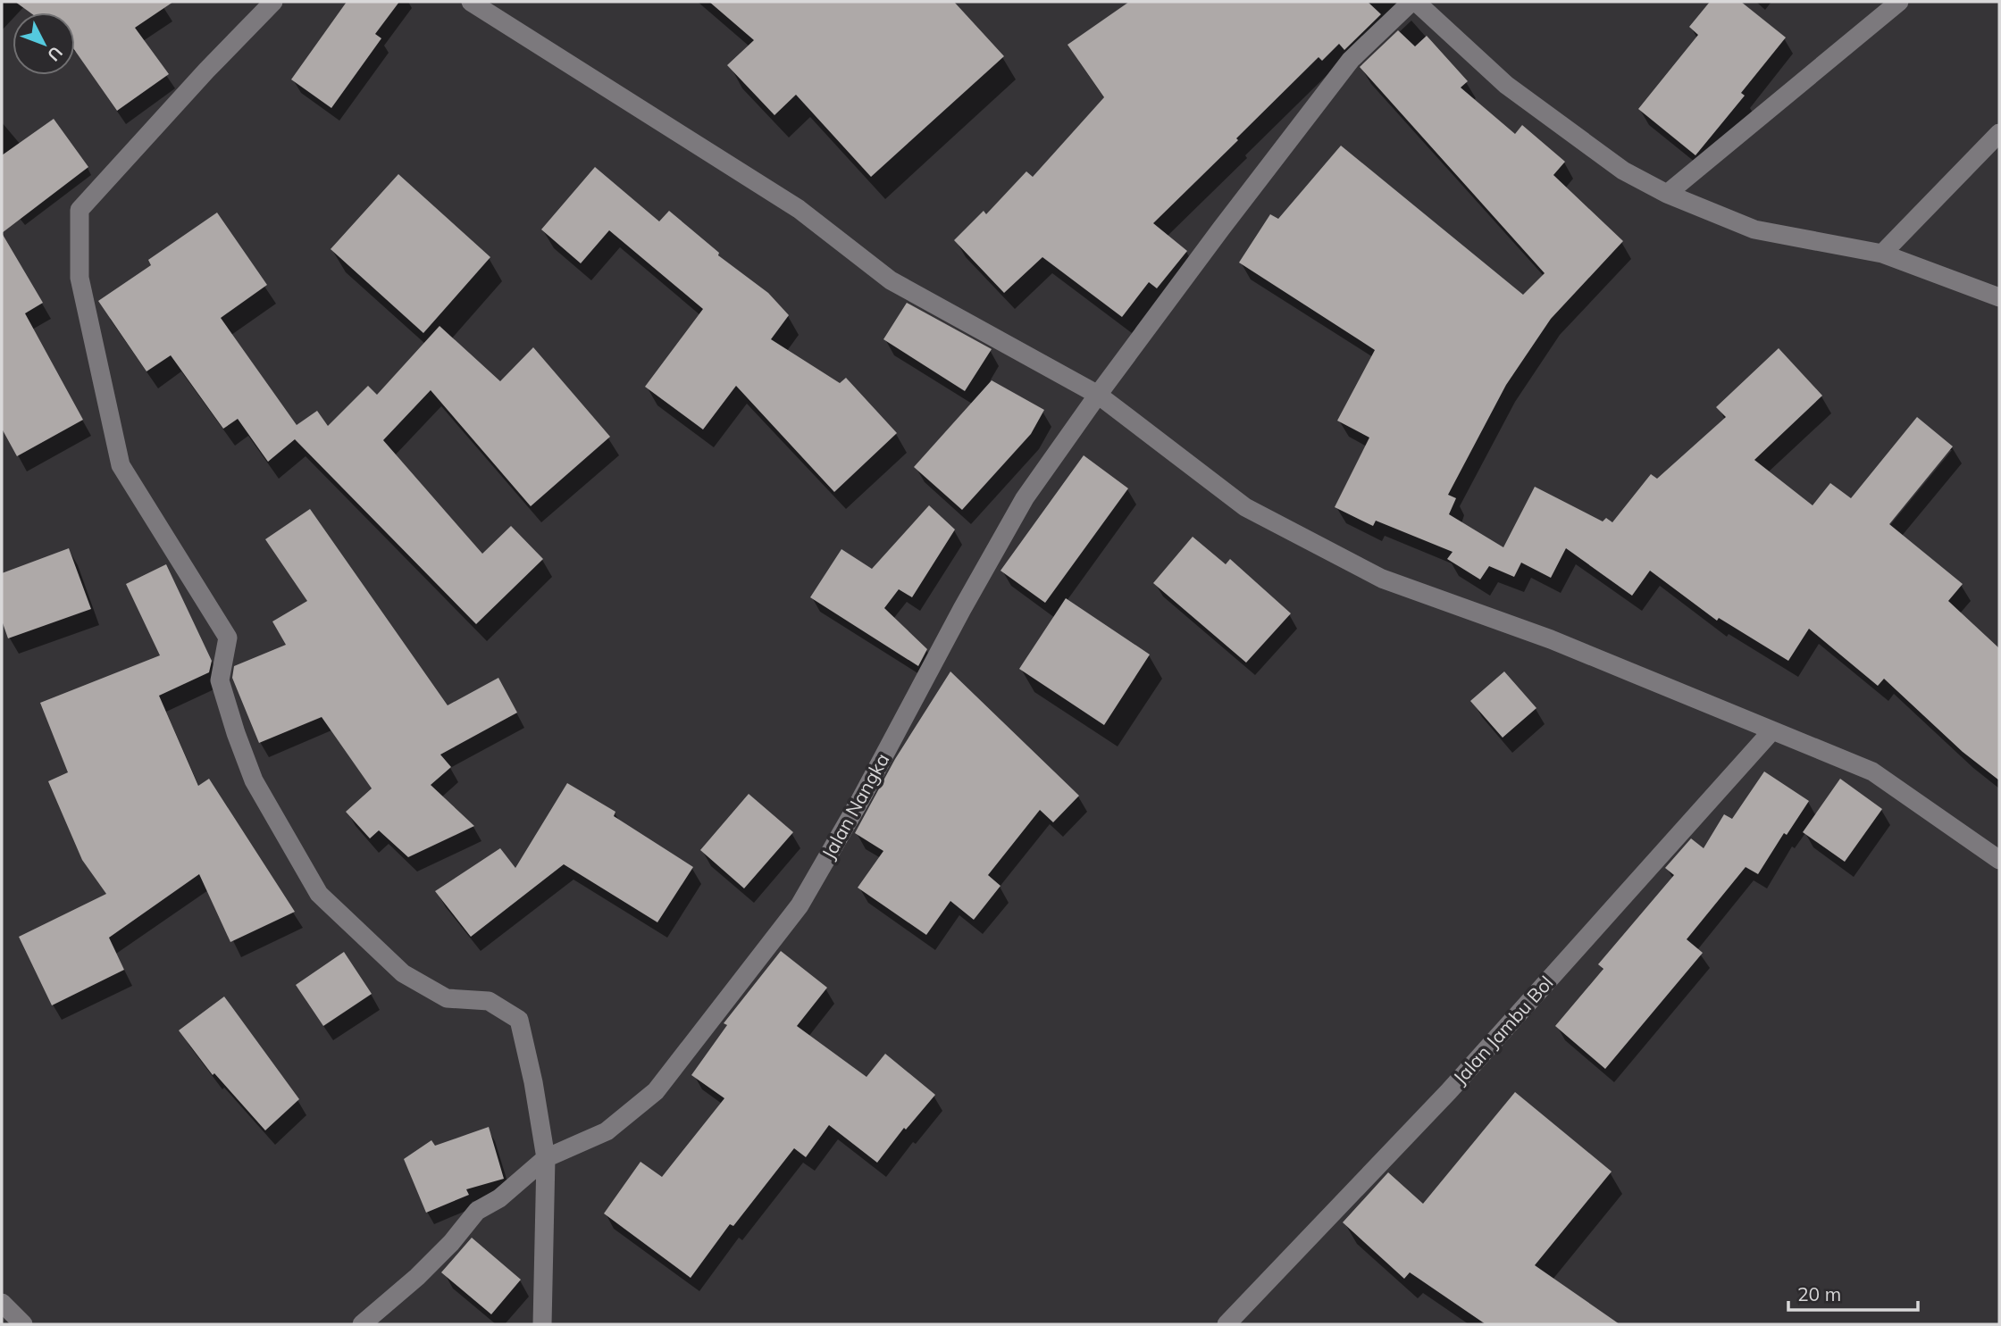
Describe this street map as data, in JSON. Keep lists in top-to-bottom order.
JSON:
{
  "streets": {
    "street": ["Jalan Nangka", "Jalan Jambu Bol"]
  },
  "scale_bar": "20 m",
  "north": "bottom right"
}
